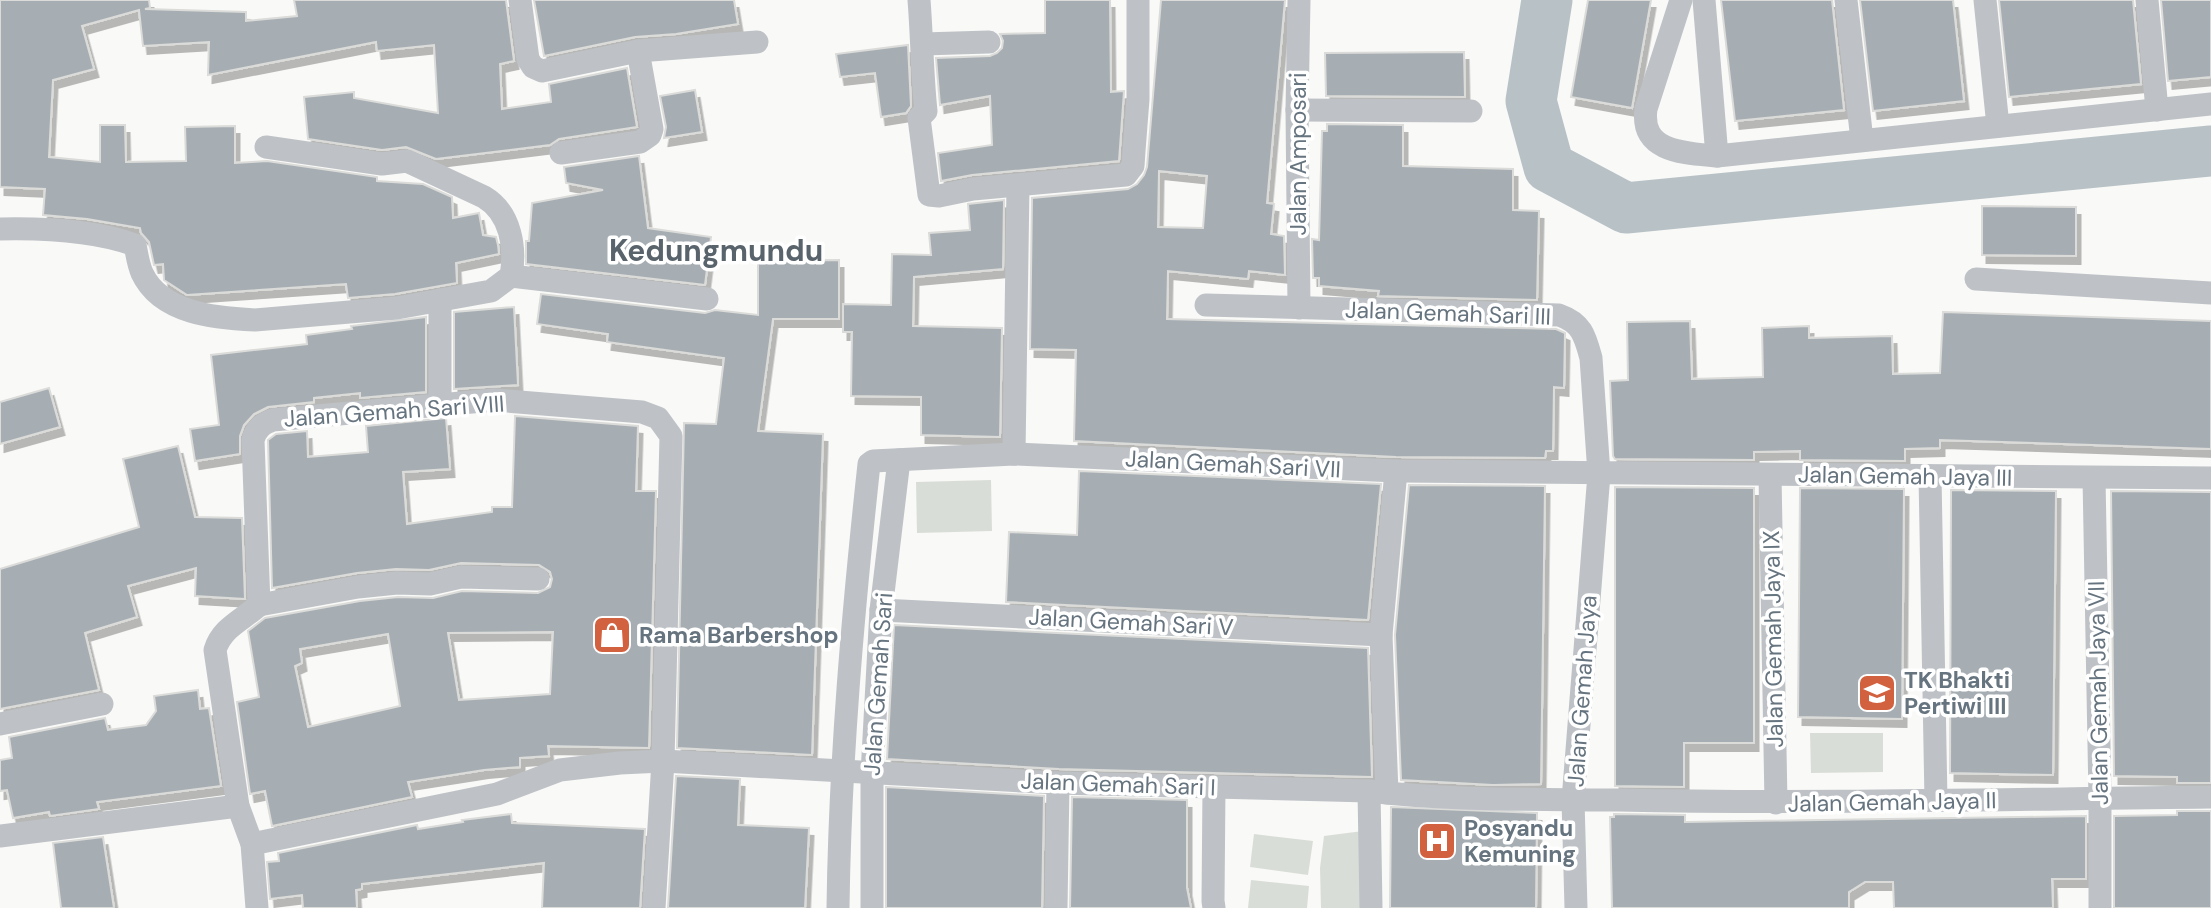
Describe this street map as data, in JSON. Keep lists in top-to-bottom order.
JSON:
{
  "streets": {
    "street": [
      "Jalan Amposari",
      "Jalan Gemah Sari III",
      "Jalan Gemah Sari VIII",
      "Jalan Gemah Sari VII",
      "Jalan Gemah Jaya III",
      "Jalan Gemah Sari V",
      "Jalan Gemah Jaya IX",
      "Jalan Gemah Sari",
      "Jalan Gemah Jaya",
      "Jalan Gemah Jaya VII",
      "Jalan Gemah Sari I",
      "Jalan Gemah Jaya II"
    ]
  },
  "crossings": [
    ["Jalan Amposari", "Jalan Gemah Sari III"],
    ["Jalan Gemah Sari III", "Jalan Gemah Sari VII"],
    ["Jalan Gemah Sari III", "Jalan Gemah Jaya III"],
    ["Jalan Gemah Sari III", "Jalan Gemah Jaya"],
    ["Jalan Gemah Sari VIII", "Jalan Gemah Sari I"],
    ["Jalan Gemah Sari VII", "Jalan Gemah Jaya III"],
    ["Jalan Gemah Sari VII", "Jalan Gemah Sari"],
    ["Jalan Gemah Sari VII", "Jalan Gemah Jaya"],
    ["Jalan Gemah Jaya III", "Jalan Gemah Jaya IX"],
    ["Jalan Gemah Jaya III", "Jalan Gemah Jaya"],
    ["Jalan Gemah Jaya III", "Jalan Gemah Jaya VII"],
    ["Jalan Gemah Sari V", "Jalan Gemah Sari"],
    ["Jalan Gemah Jaya IX", "Jalan Gemah Jaya II"],
    ["Jalan Gemah Sari", "Jalan Gemah Sari I"],
    ["Jalan Gemah Jaya", "Jalan Gemah Sari I"],
    ["Jalan Gemah Jaya", "Jalan Gemah Jaya II"],
    ["Jalan Gemah Jaya VII", "Jalan Gemah Jaya II"],
    ["Jalan Gemah Sari I", "Jalan Gemah Jaya II"]
  ],
  "districts": ["Kedungmundu"],
  "places": {
    "shop": ["Rama Barbershop"],
    "school or university": ["TK Bhakti Pertiwi III"],
    "hospital": ["Posyandu Kemuning"]
  }
}
